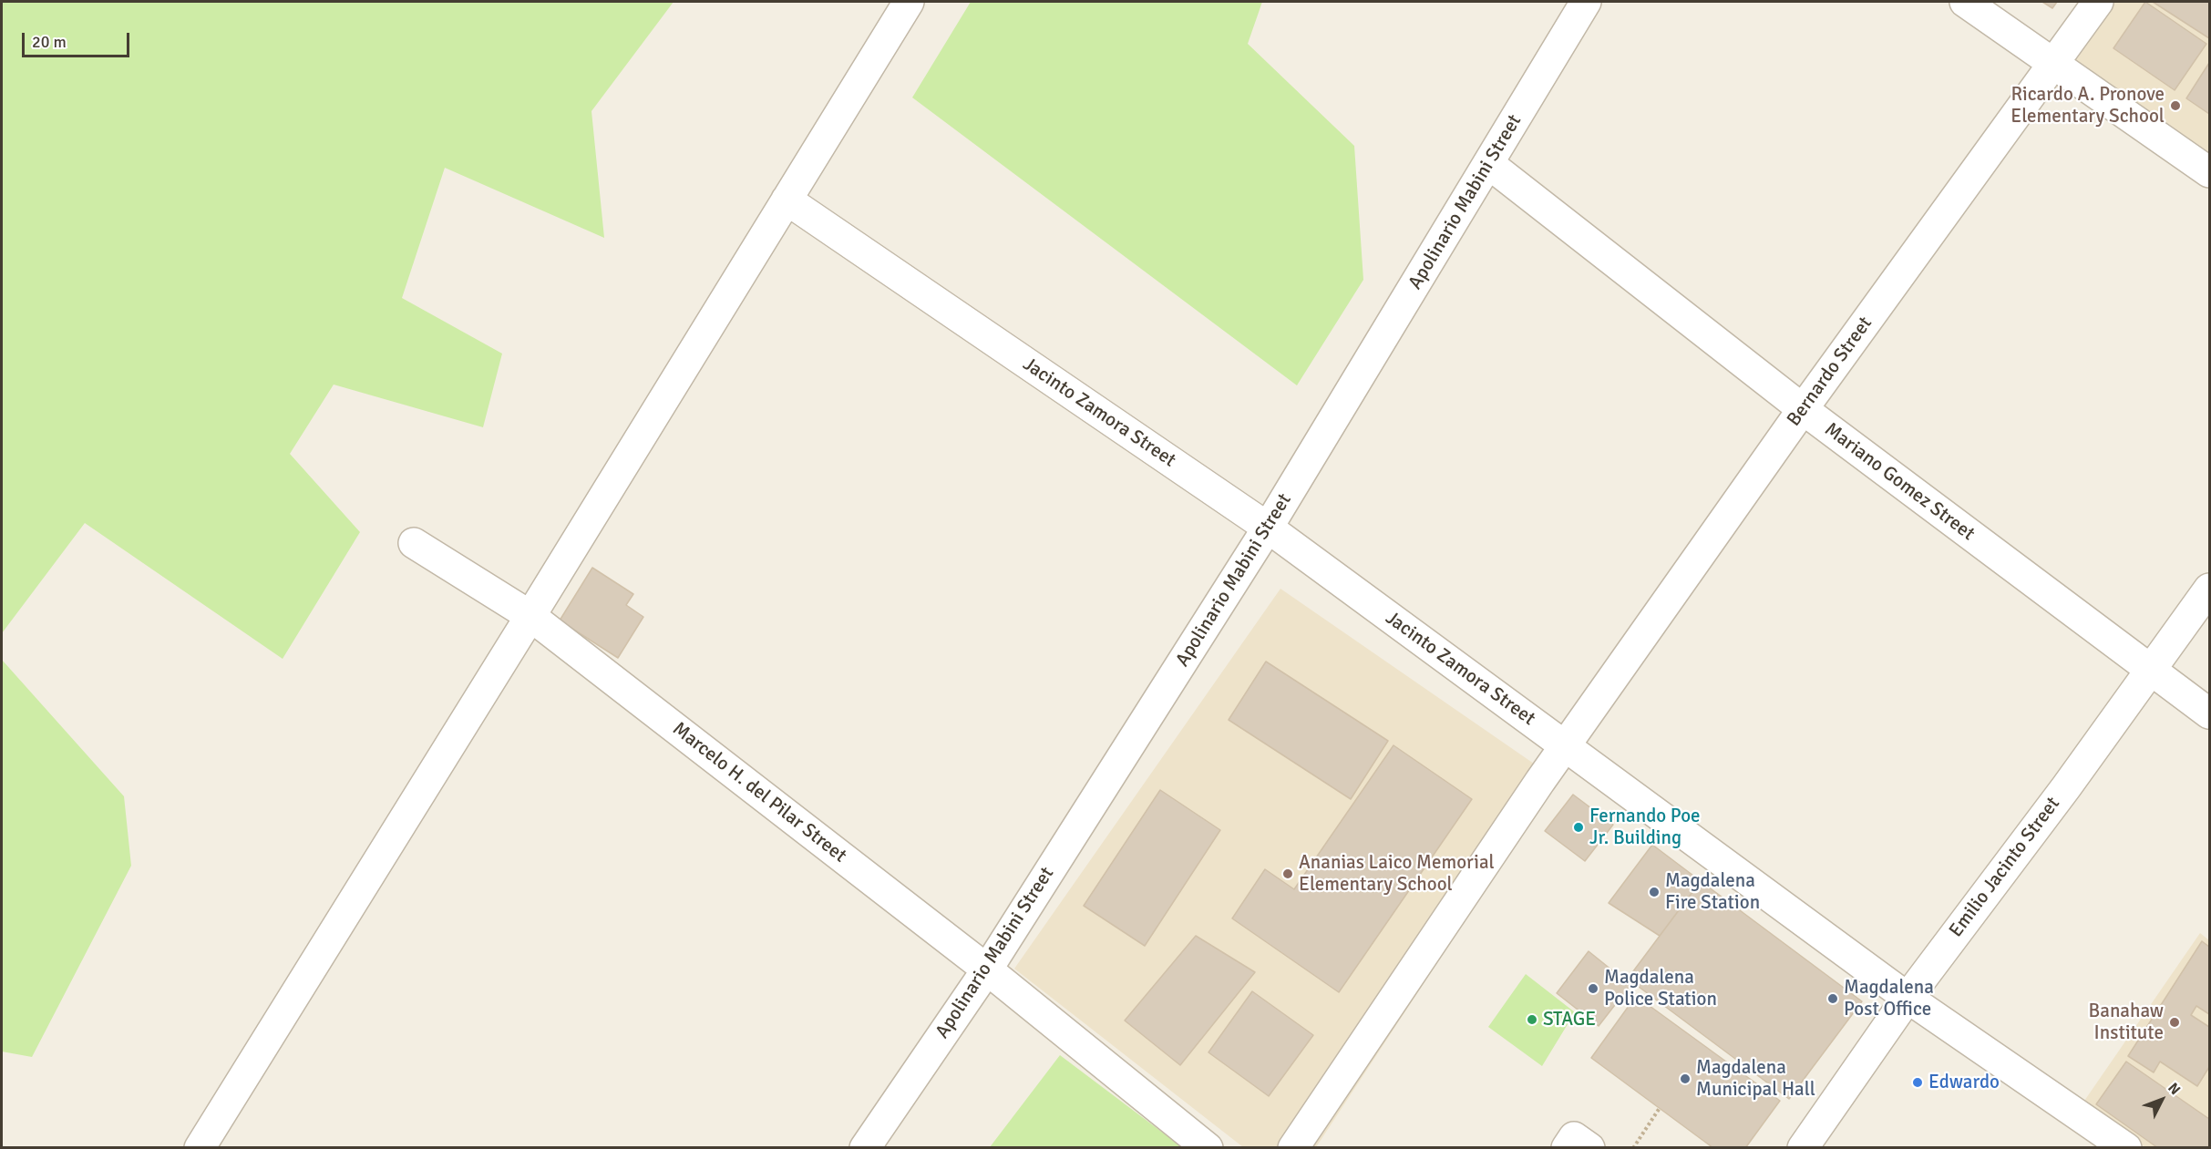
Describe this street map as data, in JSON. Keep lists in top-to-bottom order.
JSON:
{
  "streets": {
    "street": [
      "Apolinario Mabini Street",
      "Bernardo Street",
      "Jacinto Zamora Street",
      "Mariano Gomez Street",
      "Marcelo H. del Pilar Street",
      "Emilio Jacinto Street"
    ]
  },
  "crossings": [
    ["Apolinario Mabini Street", "Jacinto Zamora Street"],
    ["Apolinario Mabini Street", "Mariano Gomez Street"],
    ["Apolinario Mabini Street", "Marcelo H. del Pilar Street"],
    ["Bernardo Street", "Jacinto Zamora Street"],
    ["Bernardo Street", "Mariano Gomez Street"],
    ["Jacinto Zamora Street", "Emilio Jacinto Street"],
    ["Mariano Gomez Street", "Emilio Jacinto Street"]
  ],
  "places": [
    "Ricardo A. Pronove Elementary School",
    "Fernando Poe Jr. Building",
    "Ananias Laico Memorial Elementary School",
    "Magdalena Fire Station",
    "Magdalena Police Station",
    "Magdalena Post Office",
    "STAGE",
    "Banahaw Institute",
    "Magdalena Municipal Hall",
    "Edwardo"
  ],
  "scale_bar": "20 m",
  "north": "top right"
}
